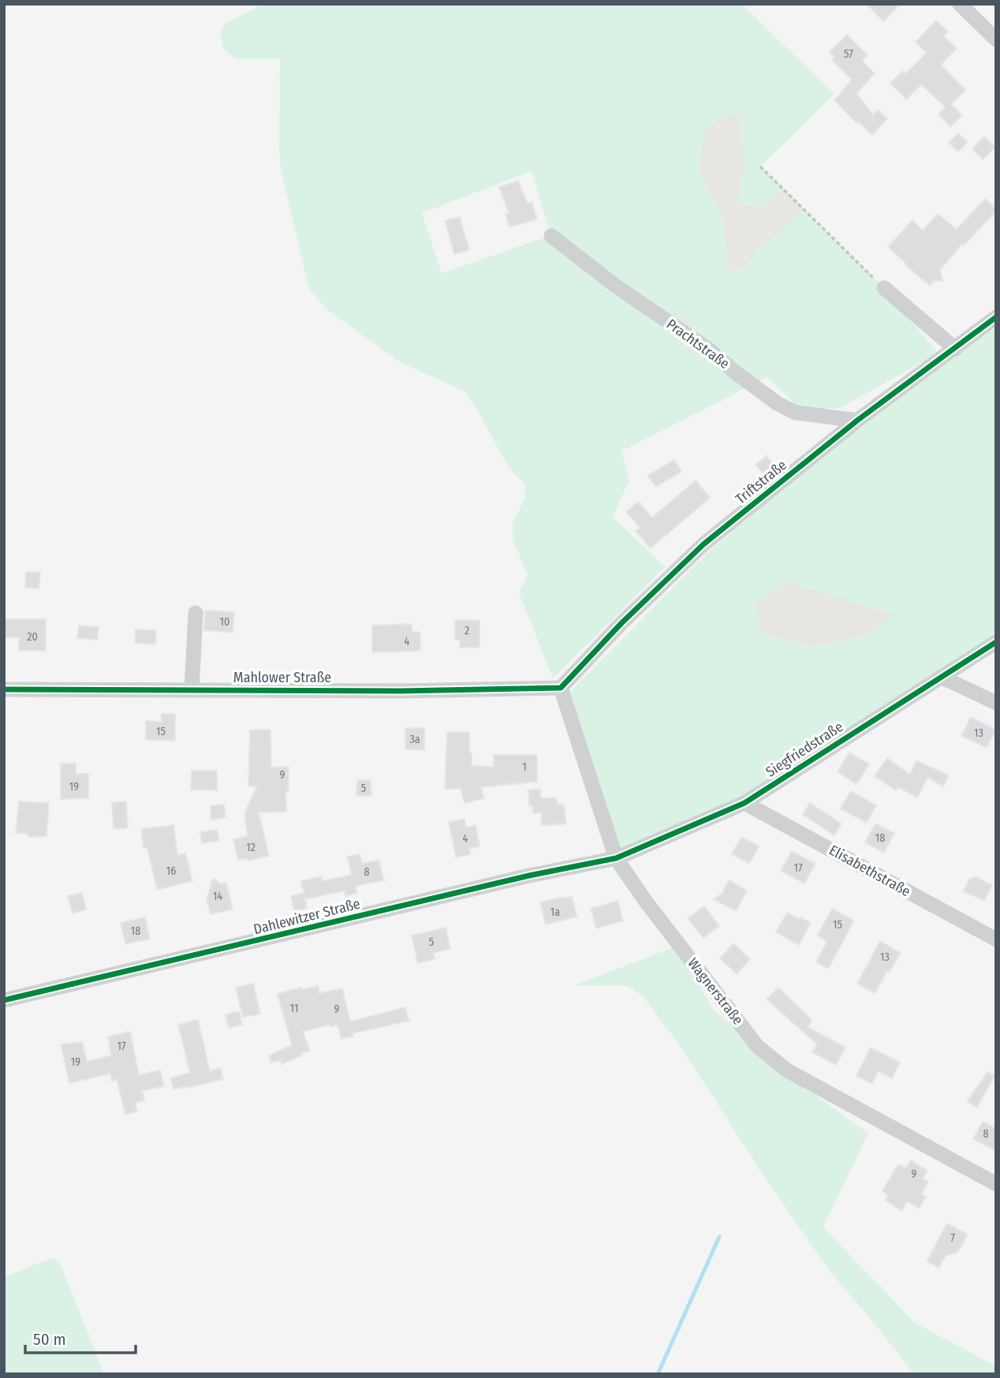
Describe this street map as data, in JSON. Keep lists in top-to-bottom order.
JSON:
{
  "streets": {
    "street": [
      "Prachtstraße",
      "Triftstraße",
      "Mahlower Straße",
      "Siegfriedstraße",
      "Elisabethstraße",
      "Dahlewitzer Straße",
      "Wagnerstraße"
    ]
  },
  "crossings": [
    ["Prachtstraße", "Triftstraße"],
    ["Triftstraße", "Mahlower Straße"],
    ["Triftstraße", "Wagnerstraße"],
    ["Mahlower Straße", "Wagnerstraße"],
    ["Siegfriedstraße", "Elisabethstraße"],
    ["Siegfriedstraße", "Dahlewitzer Straße"],
    ["Siegfriedstraße", "Wagnerstraße"],
    ["Dahlewitzer Straße", "Wagnerstraße"]
  ],
  "house_numbers": [
    "57",
    "10",
    "2",
    "20",
    "4",
    "15",
    "13",
    "3a",
    "1",
    "9",
    "19",
    "5",
    "18",
    "4",
    "12",
    "17",
    "16",
    "8",
    "14",
    "1a",
    "15",
    "18",
    "5",
    "13",
    "11",
    "9",
    "17",
    "19",
    "8",
    "9",
    "7"
  ],
  "scale_bar": "50 m"
}
